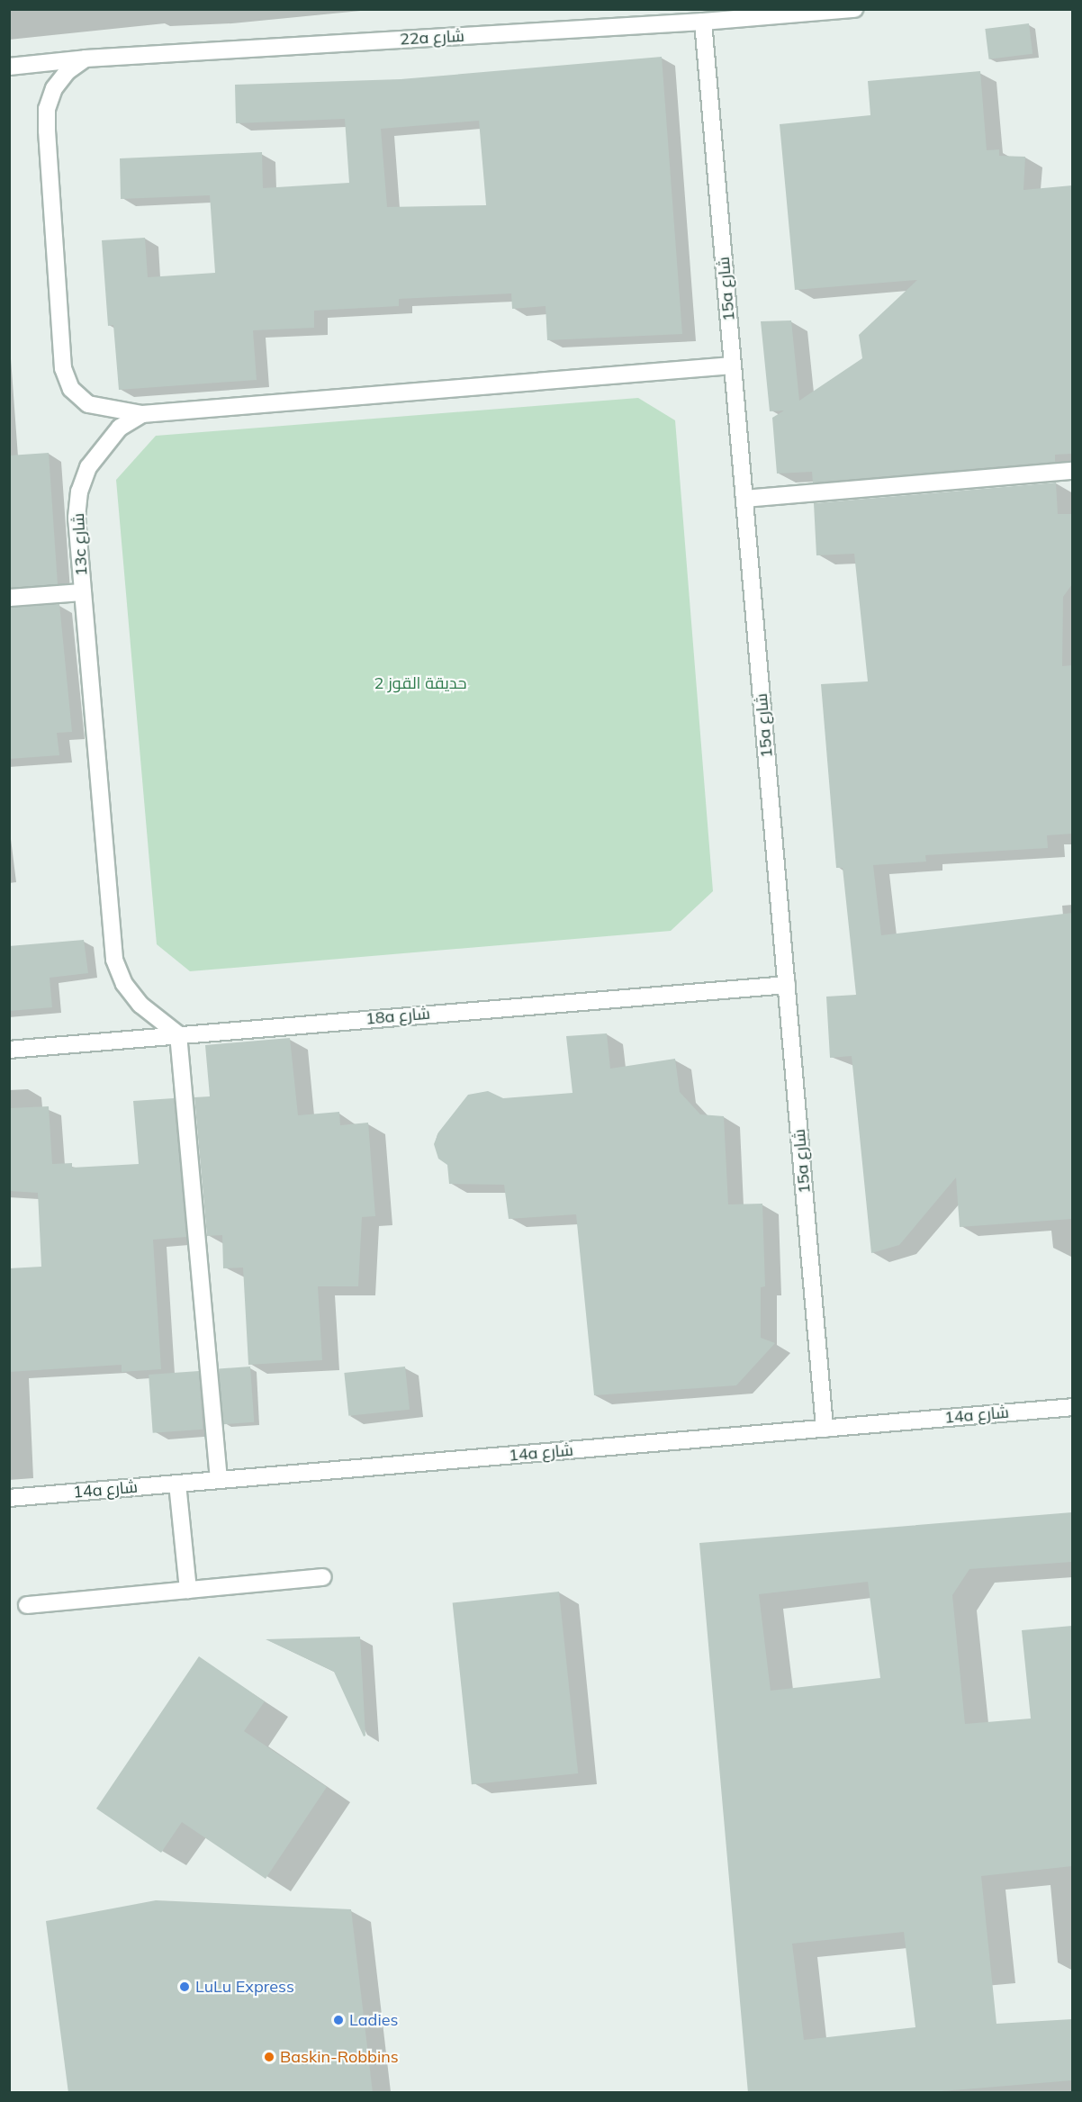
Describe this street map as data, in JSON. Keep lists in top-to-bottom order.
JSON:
{
  "streets": {
    "street": [
      "22a شارع",
      "15a شارع",
      "13c شارع",
      "18a شارع",
      "14a شارع"
    ]
  },
  "crossings": [
    ["22a شارع", "15a شارع"],
    ["15a شارع", "18a شارع"],
    ["15a شارع", "14a شارع"],
    ["13c شارع", "18a شارع"]
  ],
  "parks": ["حديقة القوز 2"],
  "places": ["LuLu Express", "Ladies", "Baskin-Robbins"]
}
